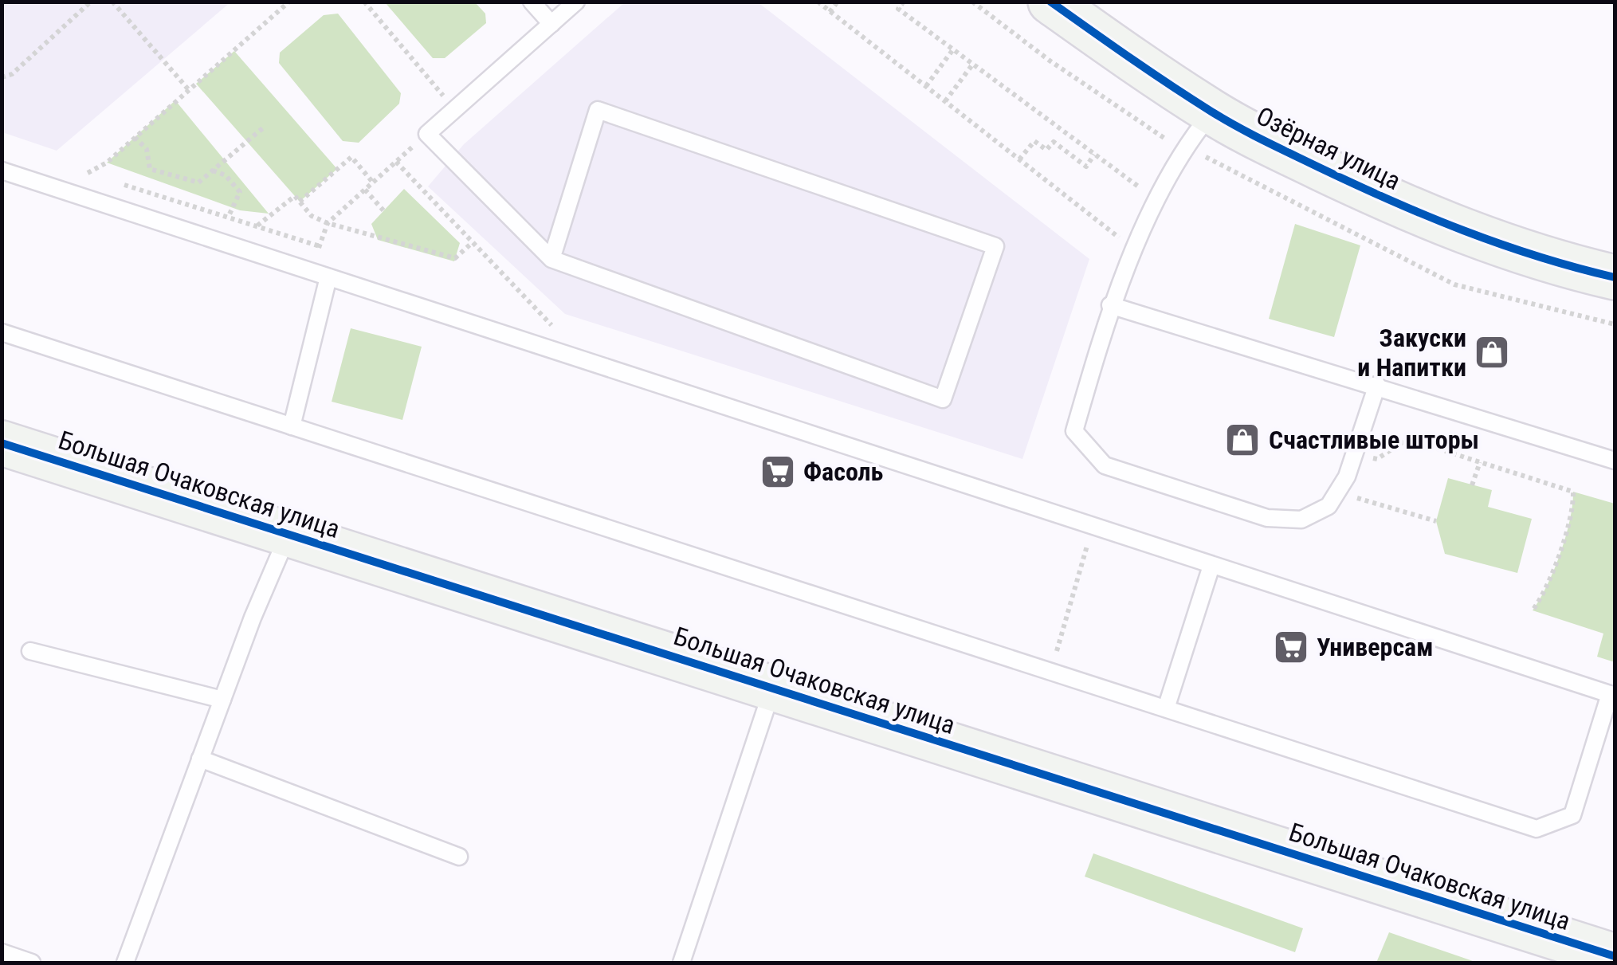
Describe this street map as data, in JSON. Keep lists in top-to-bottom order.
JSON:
{
  "streets": {
    "street": ["Озёрная улица", "Большая Очаковская улица"]
  },
  "places": {
    "shop": ["Закуски и Напитки", "Счастливые шторы"],
    "supermarket": ["Фасоль", "Универсам"]
  }
}
